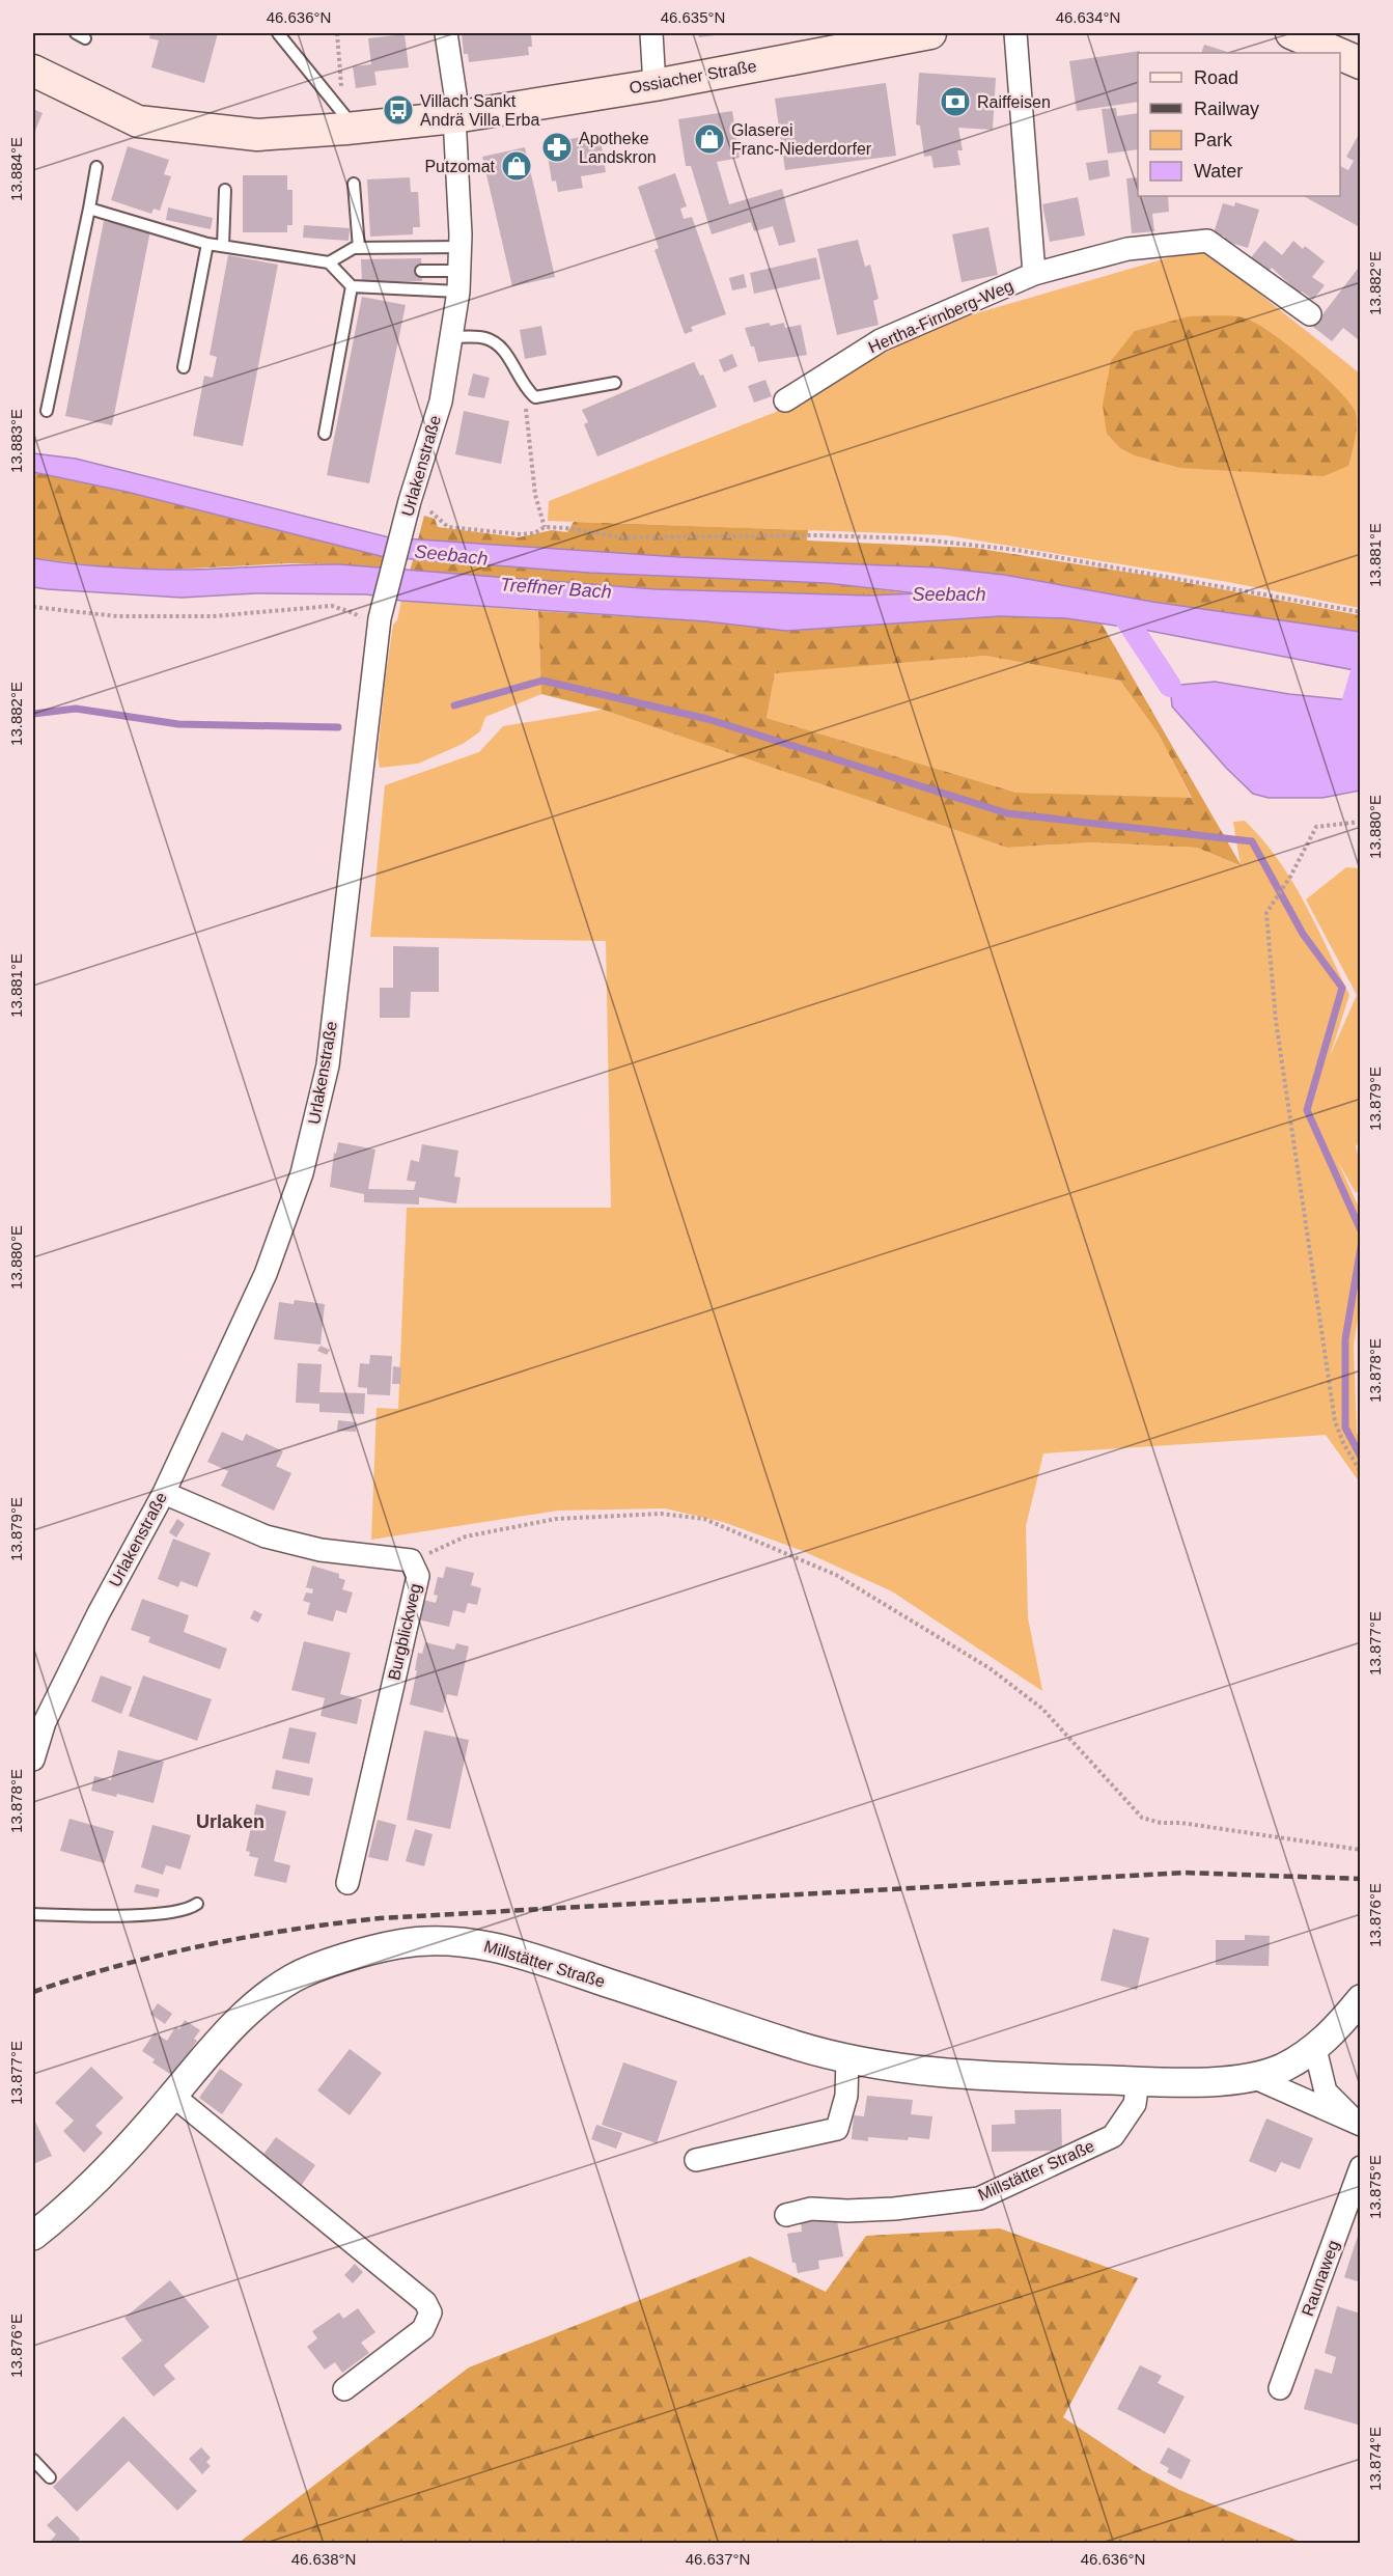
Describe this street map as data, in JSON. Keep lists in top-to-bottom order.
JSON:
{
  "streets": {
    "main road": ["Ossiacher Straße"],
    "street": [
      "Hertha-Firnberg-Weg",
      "Urlakenstraße",
      "Burgblickweg",
      "Millstätter Straße",
      "Raunaweg"
    ]
  },
  "crossings": [
    ["Ossiacher Straße", "Urlakenstraße"],
    ["Urlakenstraße", "Burgblickweg"]
  ],
  "districts": ["Urlaken"],
  "water": ["Seebach", "Treffner Bach"],
  "places": {
    "bank": ["Raiffeisen"],
    "bus stop": ["Villach Sankt Andrä Villa Erba"],
    "shop": ["Glaserei Franc-Niederdorfer", "Putzomat"],
    "pharmacy": ["Apotheke Landskron"]
  },
  "legend": [
    "Road",
    "Railway",
    "Park",
    "Water"
  ],
  "coordinates": [
    "46.636°N",
    "46.635°N",
    "46.634°N",
    "13.884°E",
    "13.882°E",
    "13.883°E",
    "13.881°E",
    "13.880°E",
    "13.879°E",
    "13.878°E",
    "13.877°E",
    "13.876°E",
    "13.875°E",
    "13.874°E",
    "46.638°N",
    "46.637°N"
  ]
}
